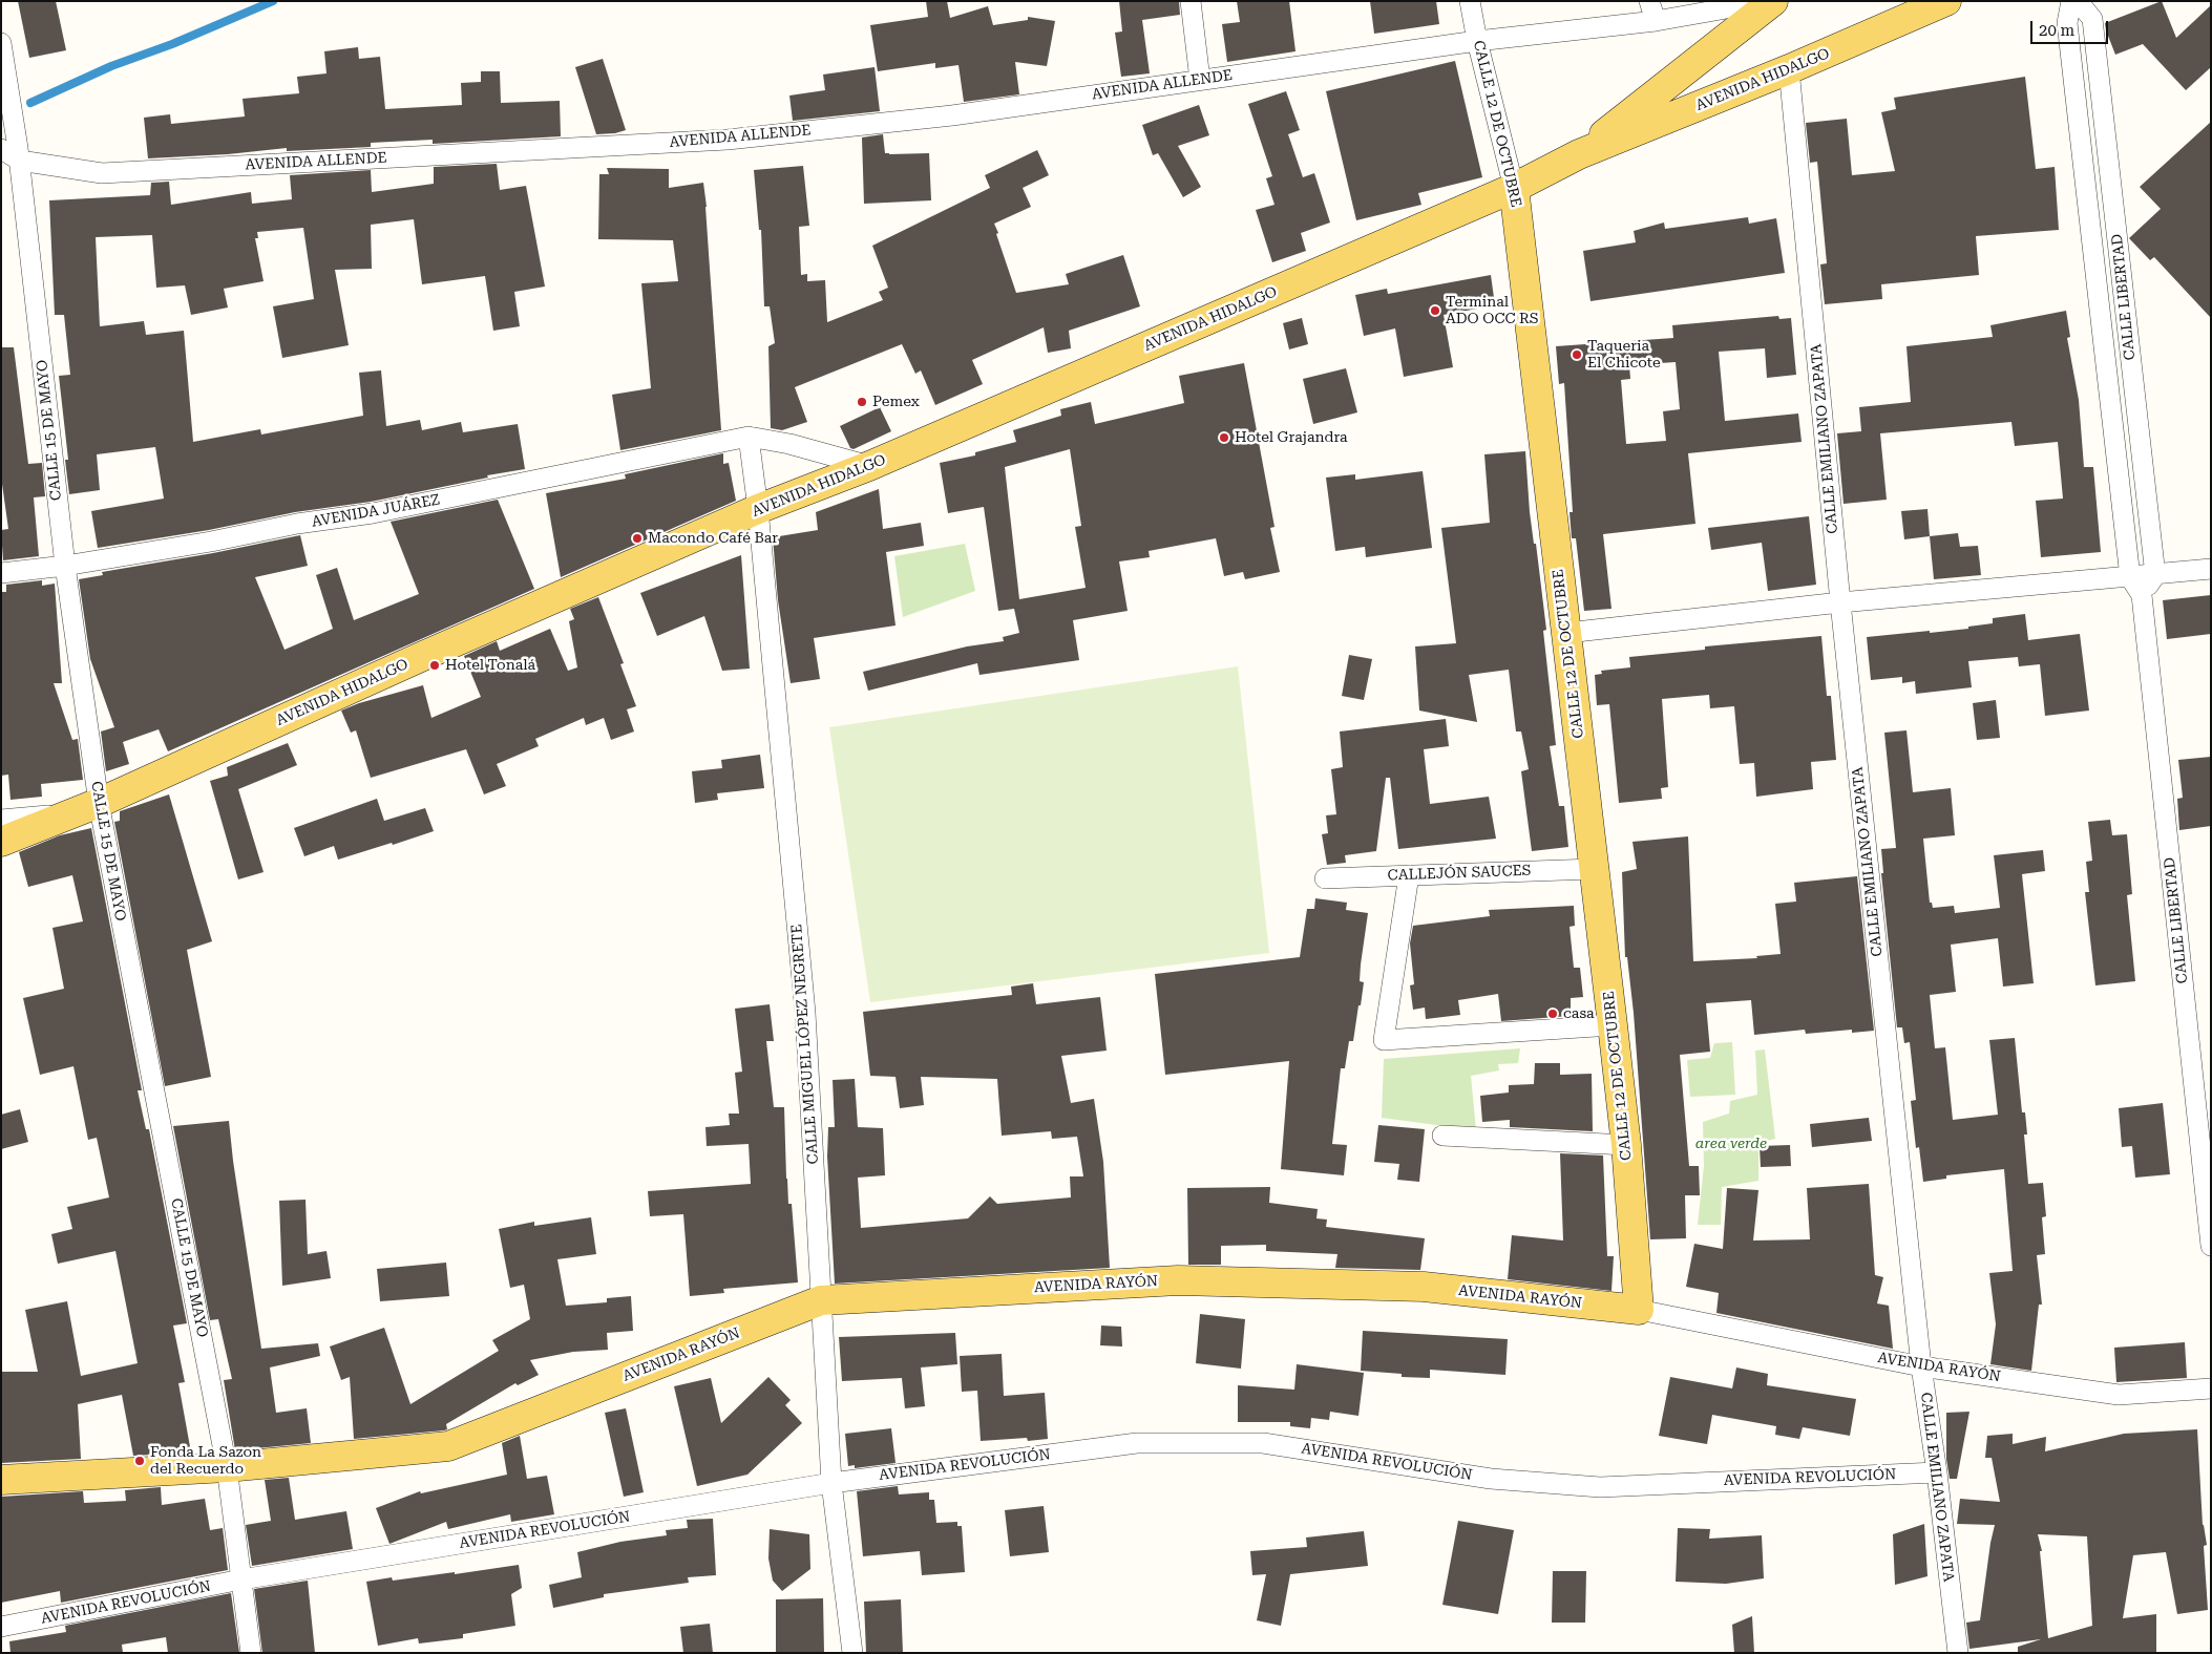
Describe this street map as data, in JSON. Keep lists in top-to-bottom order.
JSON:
{
  "streets": {
    "main road": ["AVENIDA HIDALGO", "CALLE 12 DE OCTUBRE", "AVENIDA RAYÓN"],
    "street": [
      "AVENIDA ALLENDE",
      "CALLE LIBERTAD",
      "CALLE 15 DE MAYO",
      "CALLE EMILIANO ZAPATA",
      "AVENIDA JUÁREZ",
      "CALLEJÓN SAUCES",
      "CALLE MIGUEL LÓPEZ NEGRETE",
      "AVENIDA REVOLUCIÓN"
    ]
  },
  "crossings": [
    ["AVENIDA HIDALGO", "CALLE 12 DE OCTUBRE"],
    ["AVENIDA HIDALGO", "CALLE 15 DE MAYO"],
    ["AVENIDA HIDALGO", "CALLE EMILIANO ZAPATA"],
    ["AVENIDA HIDALGO", "CALLE MIGUEL LÓPEZ NEGRETE"],
    ["AVENIDA ALLENDE", "CALLE 12 DE OCTUBRE"],
    ["AVENIDA ALLENDE", "CALLE 15 DE MAYO"],
    ["CALLE 12 DE OCTUBRE", "CALLEJÓN SAUCES"],
    ["CALLE 12 DE OCTUBRE", "AVENIDA RAYÓN"],
    ["CALLE 15 DE MAYO", "AVENIDA JUÁREZ"],
    ["CALLE 15 DE MAYO", "AVENIDA RAYÓN"],
    ["CALLE 15 DE MAYO", "AVENIDA REVOLUCIÓN"],
    ["CALLE EMILIANO ZAPATA", "AVENIDA RAYÓN"],
    ["CALLE EMILIANO ZAPATA", "AVENIDA REVOLUCIÓN"],
    ["AVENIDA JUÁREZ", "CALLE MIGUEL LÓPEZ NEGRETE"],
    ["CALLE MIGUEL LÓPEZ NEGRETE", "AVENIDA RAYÓN"],
    ["CALLE MIGUEL LÓPEZ NEGRETE", "AVENIDA REVOLUCIÓN"]
  ],
  "parks": ["area verde"],
  "places": [
    "Terminal ADO OCC RS",
    "Taqueria El Chicote",
    "Pemex",
    "Hotel Grajandra",
    "Macondo Café Bar",
    "Hotel Tonalá",
    "casa",
    "Fonda La Sazon del Recuerdo"
  ],
  "scale_bar": "20 m"
}
